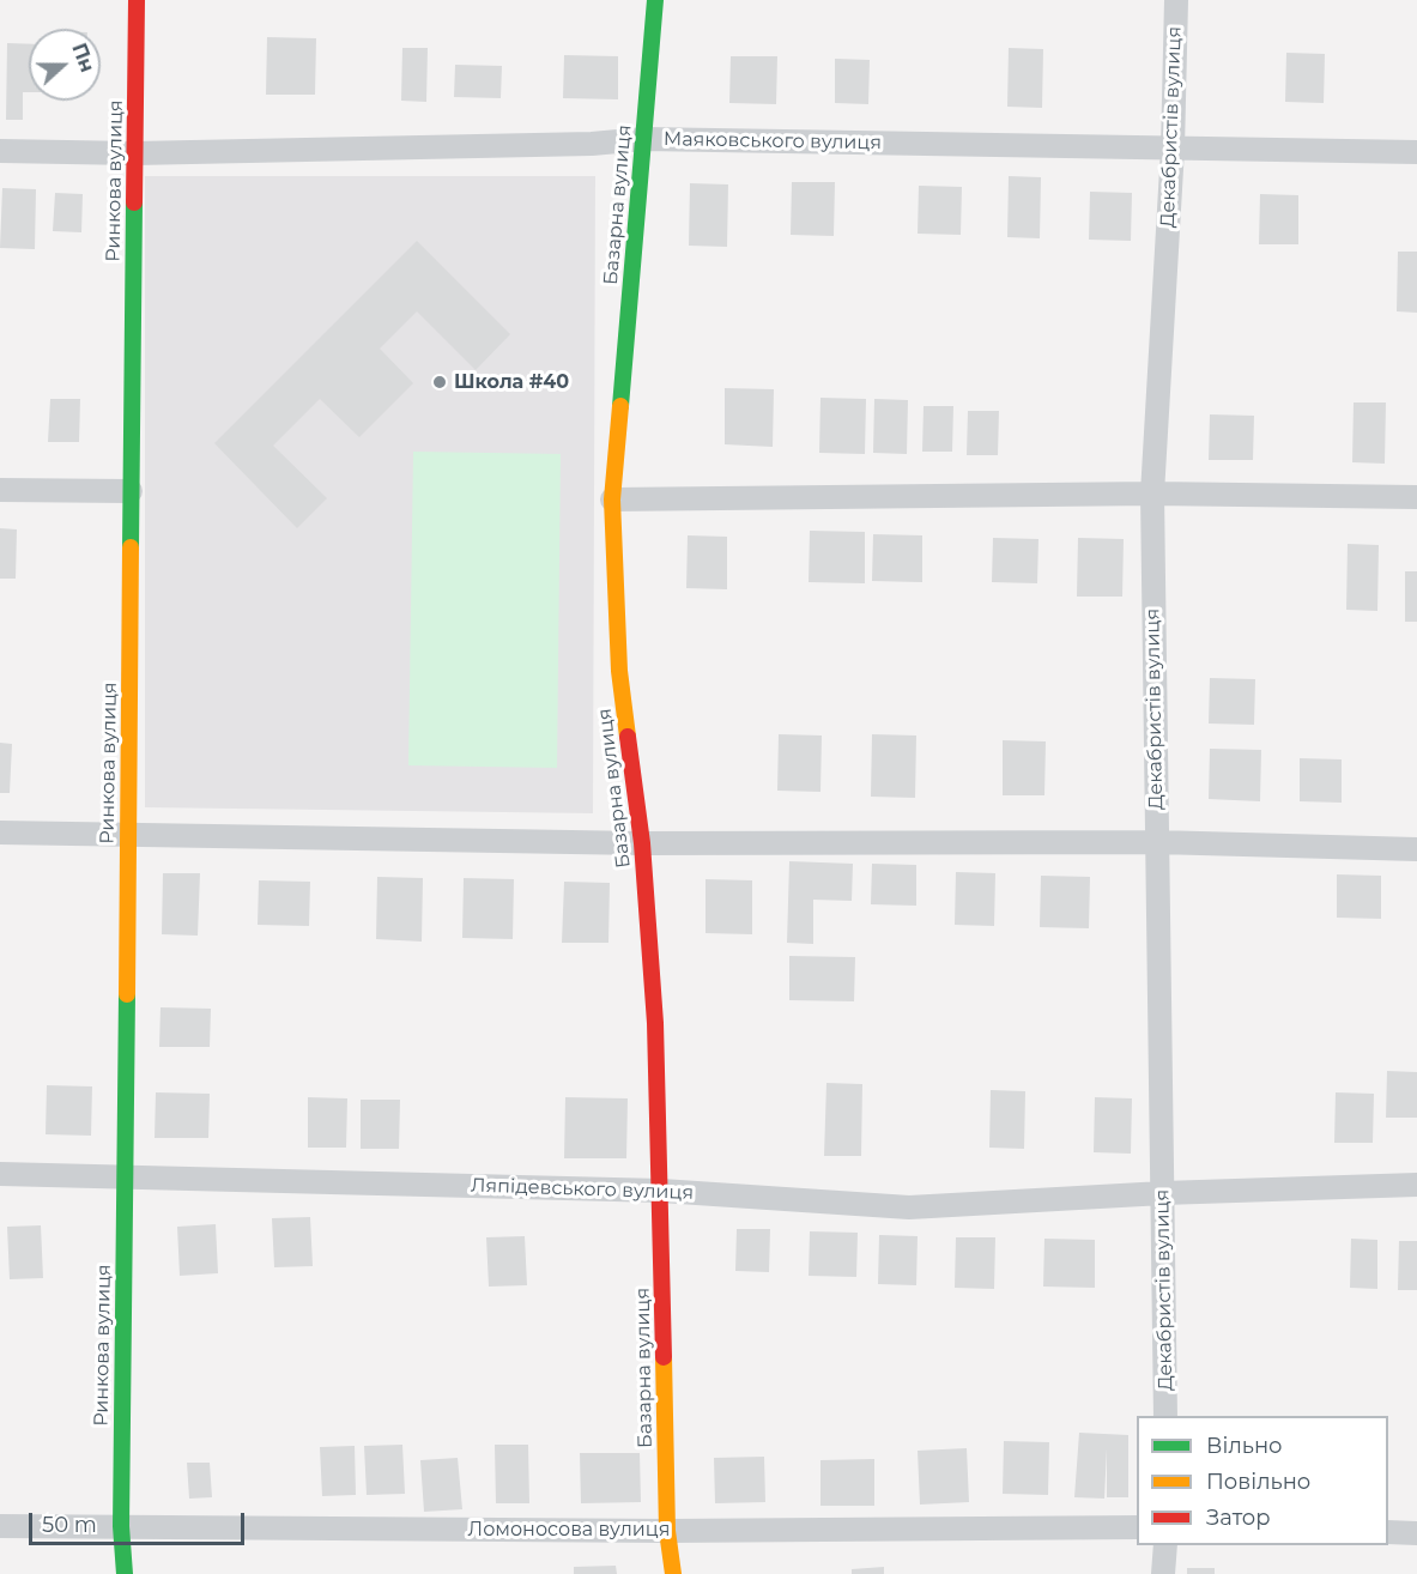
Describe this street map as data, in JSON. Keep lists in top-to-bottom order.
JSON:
{
  "streets": {
    "street": [
      "Декабристів вулиця",
      "Маяковського вулиця",
      "Ринкова вулиця",
      "Базарна вулиця",
      "Ляпідевського вулиця",
      "Ломоносова вулиця"
    ]
  },
  "crossings": [
    ["Декабристів вулиця", "Маяковського вулиця"],
    ["Декабристів вулиця", "Ляпідевського вулиця"],
    ["Маяковського вулиця", "Ринкова вулиця"],
    ["Маяковського вулиця", "Базарна вулиця"],
    ["Ринкова вулиця", "Ляпідевського вулиця"],
    ["Ринкова вулиця", "Ломоносова вулиця"],
    ["Базарна вулиця", "Ляпідевського вулиця"],
    ["Базарна вулиця", "Ломоносова вулиця"]
  ],
  "places": ["Школа #40"],
  "legend": ["Вільно", "Повільно", "Затор"],
  "scale_bar": "50 m",
  "north": "right"
}
